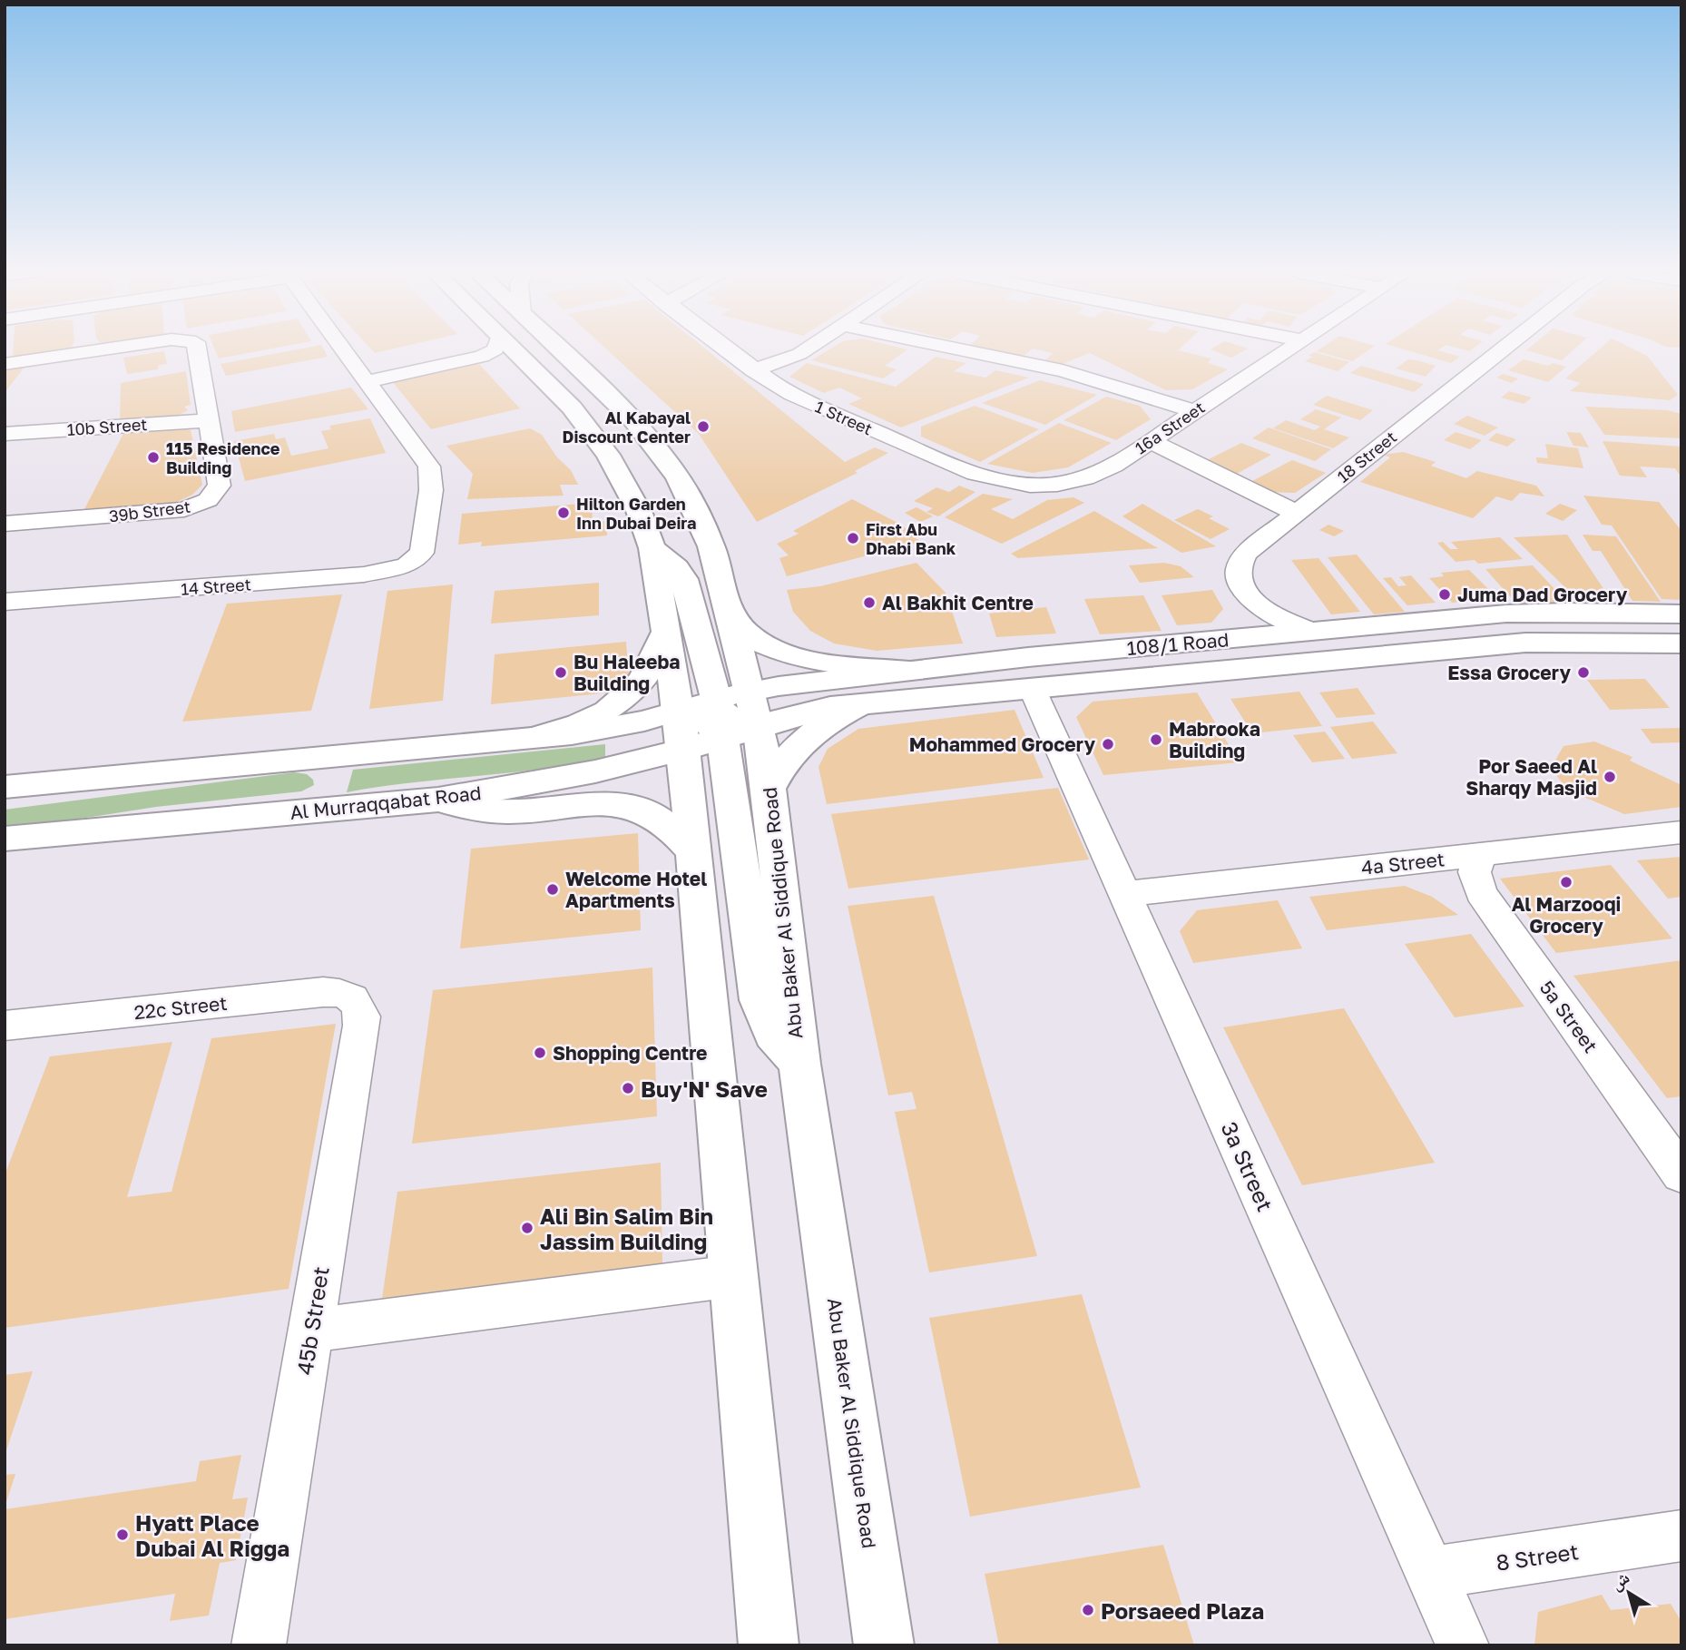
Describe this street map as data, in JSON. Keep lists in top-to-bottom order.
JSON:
{
  "streets": {
    "main road": ["108/1 Road", "Al Murraqqabat Road", "Abu Baker Al Siddique Road"],
    "street": [
      "1 Street",
      "10b Street",
      "16a Street",
      "18 Street",
      "39b Street",
      "14 Street",
      "4a Street",
      "22c Street",
      "5a Street",
      "3a Street",
      "45b Street",
      "8 Street"
    ]
  },
  "crossings": [
    ["1 Street", "16a Street"],
    ["10b Street", "39b Street"],
    ["18 Street", "108/1 Road"],
    ["108/1 Road", "Al Murraqqabat Road"],
    ["108/1 Road", "Abu Baker Al Siddique Road"],
    ["108/1 Road", "3a Street"],
    ["Al Murraqqabat Road", "Abu Baker Al Siddique Road"],
    ["4a Street", "5a Street"],
    ["4a Street", "3a Street"],
    ["22c Street", "45b Street"],
    ["3a Street", "8 Street"]
  ],
  "places": [
    "Al Kabayal Discount Center",
    "115 Residence Building",
    "Hilton Garden Inn Dubai Deira",
    "First Abu Dhabi Bank",
    "Juma Dad Grocery",
    "Al Bakhit Centre",
    "Bu Haleeba Building",
    "Essa Grocery",
    "Mabrooka Building",
    "Mohammed Grocery",
    "Por Saeed Al Sharqy Masjid",
    "Al Marzooqi Grocery",
    "Welcome Hotel Apartments",
    "Shopping Centre",
    "Buy'N' Save",
    "Ali Bin Salim Bin Jassim Building",
    "Hyatt Place Dubai Al Rigga",
    "Porsaeed Plaza"
  ],
  "north": "top left"
}
